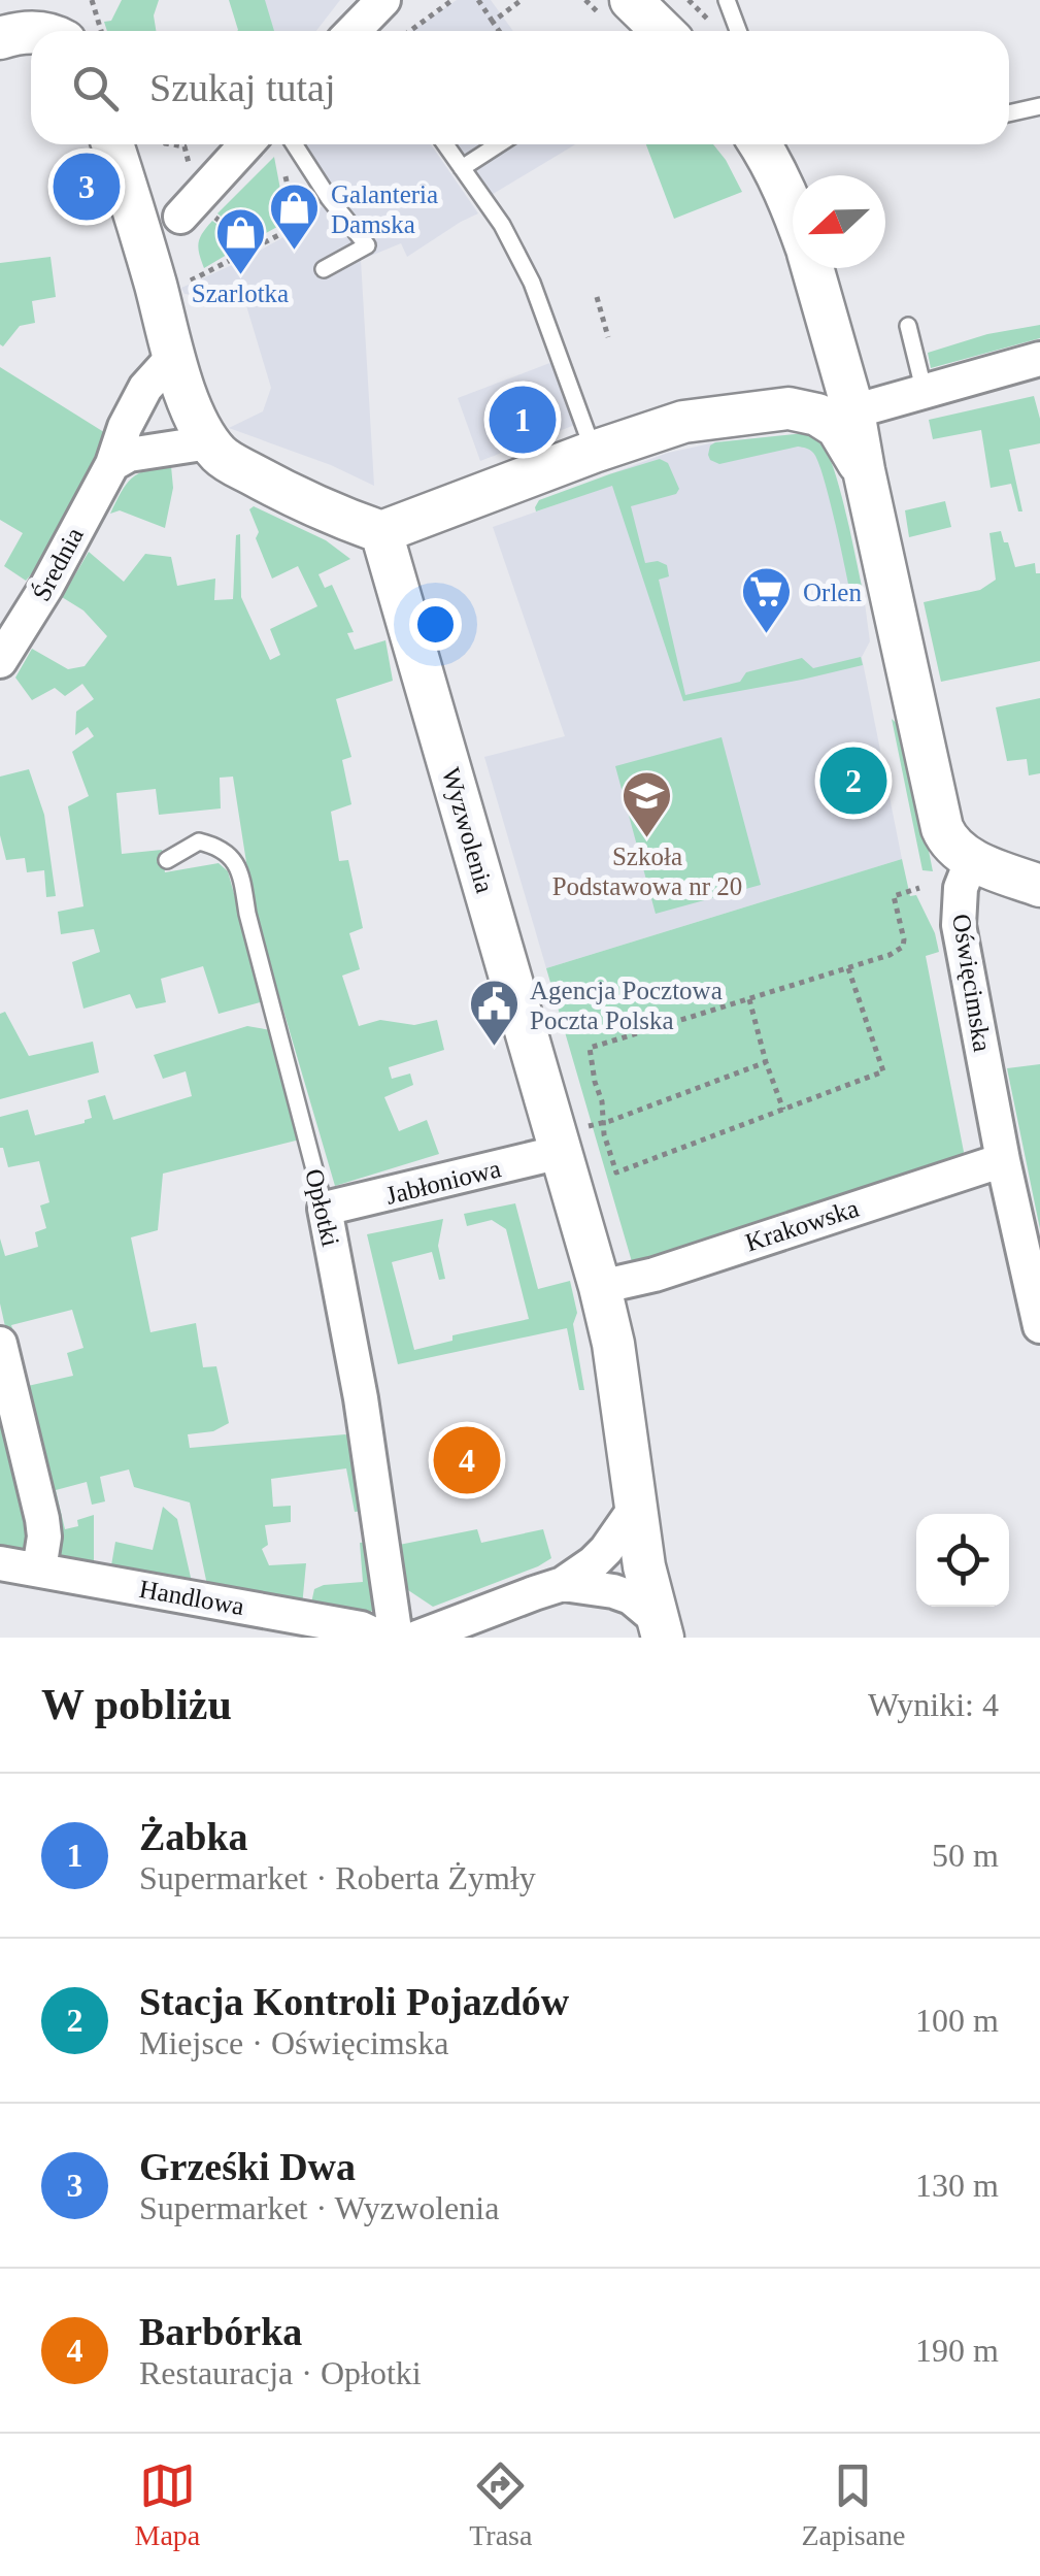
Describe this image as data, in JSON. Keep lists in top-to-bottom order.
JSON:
{
  "streets": {
    "street": [
      "Średnia",
      "Wyzwolenia",
      "Oświęcimska",
      "Jabłoniowa",
      "Opłotki",
      "Krakowska",
      "Handlowa"
    ]
  },
  "crossings": [
    ["Wyzwolenia", "Jabłoniowa"],
    ["Wyzwolenia", "Krakowska"],
    ["Oświęcimska", "Krakowska"],
    ["Jabłoniowa", "Opłotki"]
  ],
  "places": {
    "shop": ["Galanteria Damska", "Szarlotka"],
    "supermarket": ["Orlen"],
    "school or university": ["Szkoła Podstawowa nr 20"],
    "public building": ["Agencja Pocztowa Poczta Polska"]
  },
  "north": "left",
  "page": {
    "search": "Szukaj tutaj",
    "pins": [
      "3",
      "1",
      "2",
      "4"
    ],
    "heading": ["W pobliżu", "Wyniki: 4"],
    "list": [
      {
        "mark": "1",
        "name": "Żabka",
        "note": "Supermarket · Roberta Żymły",
        "value": "50 m"
      },
      {
        "mark": "2",
        "name": "Stacja Kontroli Pojazdów",
        "note": "Miejsce · Oświęcimska",
        "value": "100 m"
      },
      {
        "mark": "3",
        "name": "Grześki Dwa",
        "note": "Supermarket · Wyzwolenia",
        "value": "130 m"
      },
      {
        "mark": "4",
        "name": "Barbórka",
        "note": "Restauracja · Opłotki",
        "value": "190 m"
      }
    ],
    "nav": ["Mapa", "Trasa", "Zapisane"]
  }
}
